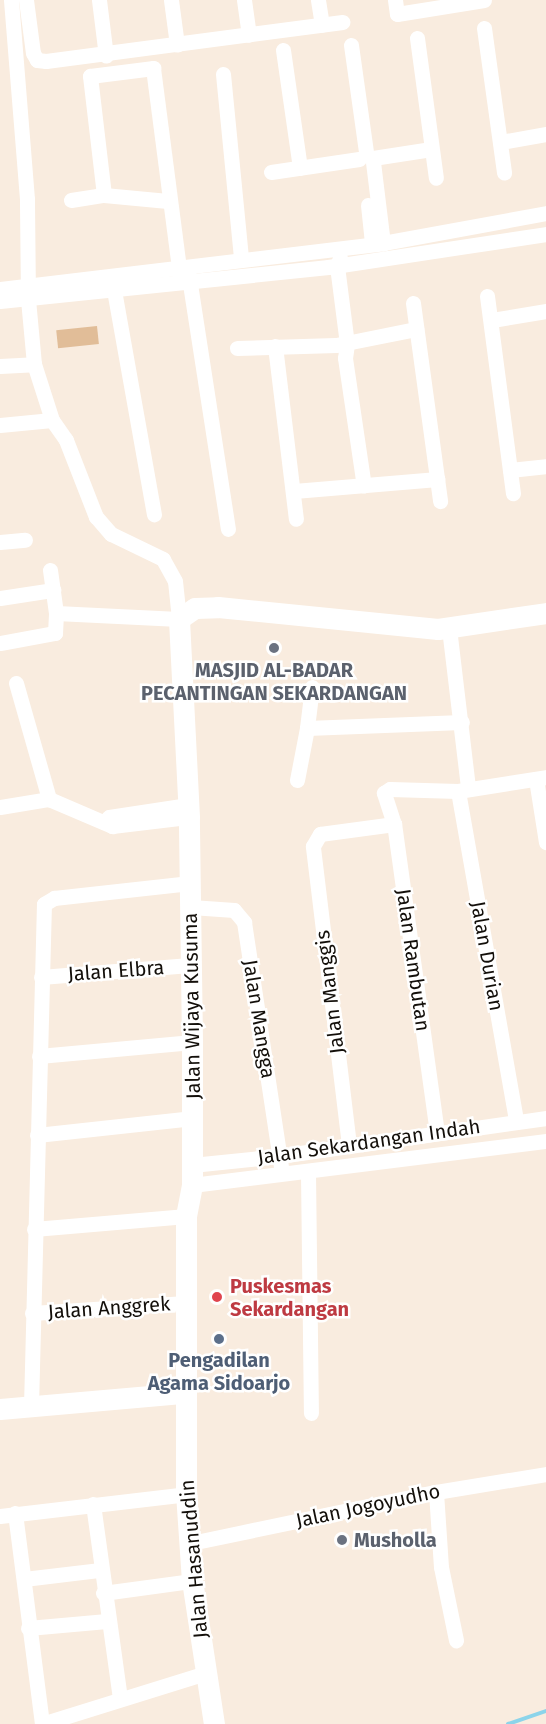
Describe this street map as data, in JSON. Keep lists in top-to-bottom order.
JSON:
{
  "streets": {
    "street": [
      "Jalan Durian",
      "Jalan Rambutan",
      "Jalan Elbra",
      "Jalan Manggis",
      "Jalan Wijaya Kusuma",
      "Jalan Mangga",
      "Jalan Sekardangan Indah",
      "Jalan Anggrek",
      "Jalan Jogoyudho",
      "Jalan Hasanuddin"
    ]
  },
  "crossings": [
    ["Jalan Durian", "Jalan Rambutan"],
    ["Jalan Durian", "Jalan Sekardangan Indah"],
    ["Jalan Rambutan", "Jalan Manggis"],
    ["Jalan Rambutan", "Jalan Sekardangan Indah"],
    ["Jalan Elbra", "Jalan Wijaya Kusuma"],
    ["Jalan Manggis", "Jalan Sekardangan Indah"],
    ["Jalan Wijaya Kusuma", "Jalan Mangga"],
    ["Jalan Wijaya Kusuma", "Jalan Sekardangan Indah"],
    ["Jalan Wijaya Kusuma", "Jalan Anggrek"],
    ["Jalan Wijaya Kusuma", "Jalan Hasanuddin"],
    ["Jalan Mangga", "Jalan Sekardangan Indah"],
    ["Jalan Jogoyudho", "Jalan Hasanuddin"]
  ],
  "places": [
    "MASJID AL-BADAR PECANTINGAN SEKARDANGAN",
    "Puskesmas Sekardangan",
    "Pengadilan Agama Sidoarjo",
    "Musholla"
  ]
}
